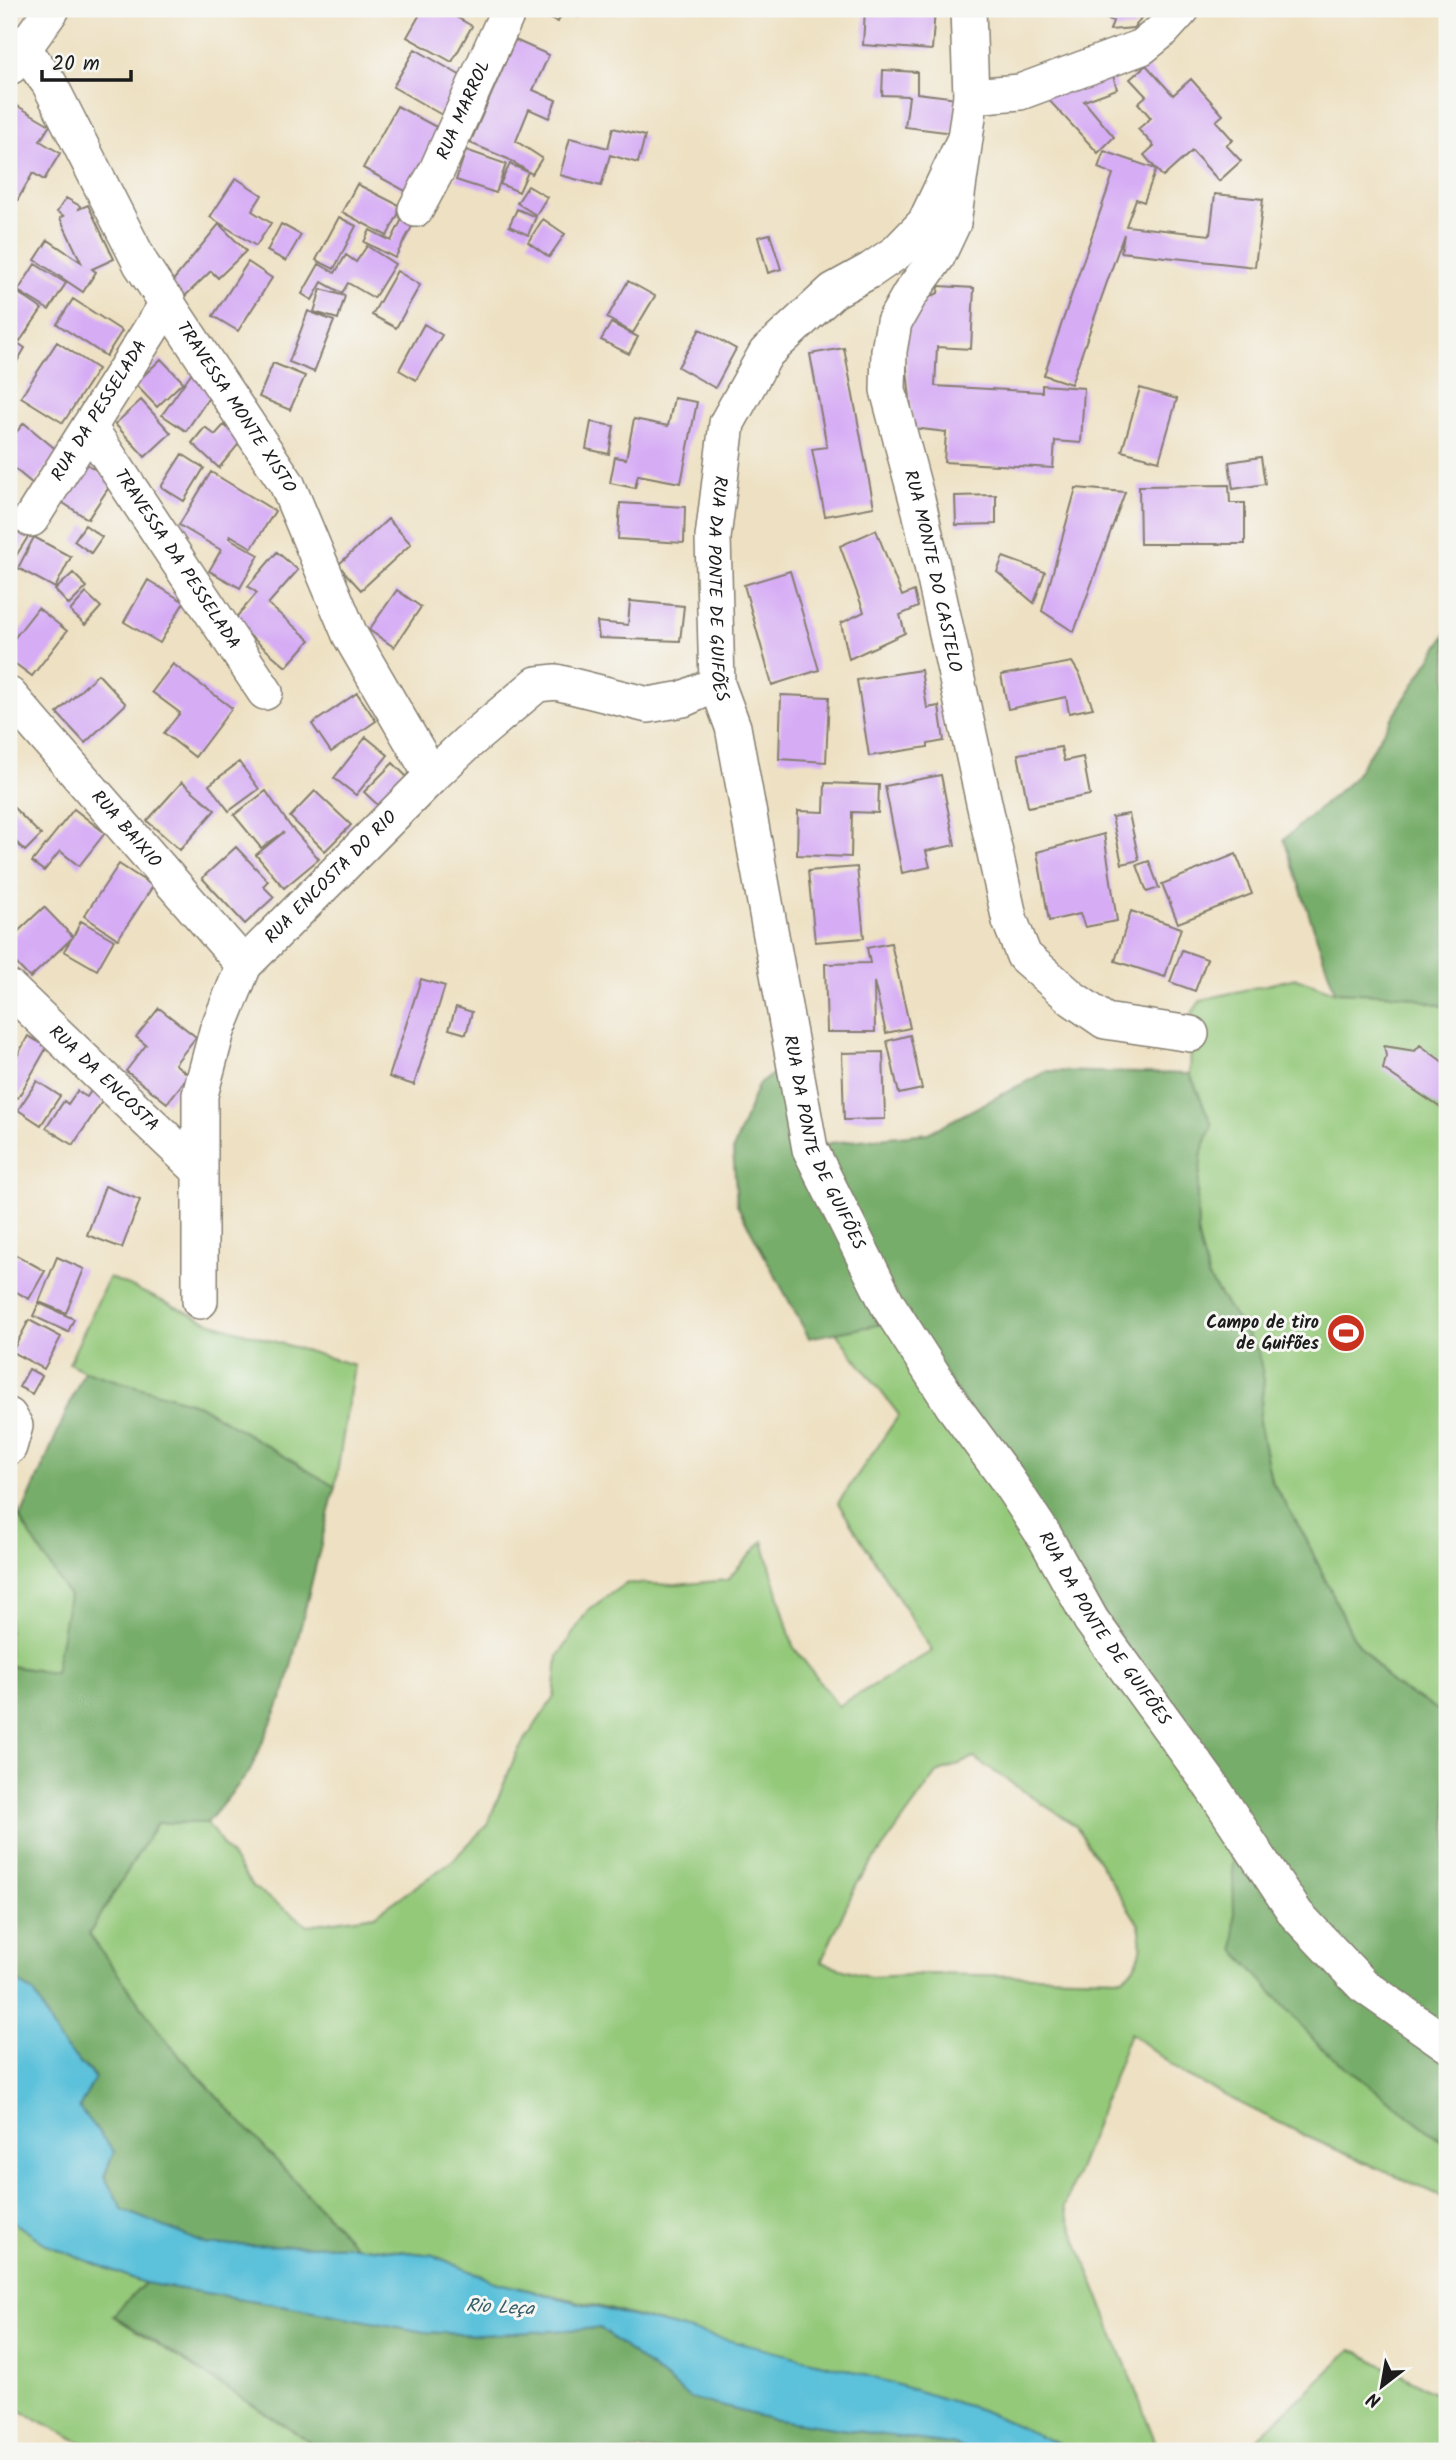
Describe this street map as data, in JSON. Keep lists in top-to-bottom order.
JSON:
{
  "streets": {
    "street": [
      "RUA MARROL",
      "TRAVESSA MONTE XISTO",
      "RUA DA PESSELADA",
      "TRAVESSA DA PESSELADA",
      "RUA MONTE DO CASTELO",
      "RUA DA PONTE DE GUIFÕES",
      "RUA BAIXIO",
      "RUA ENCOSTA DO RIO",
      "RUA DA ENCOSTA"
    ]
  },
  "crossings": [
    ["TRAVESSA MONTE XISTO", "RUA DA PESSELADA"],
    ["TRAVESSA MONTE XISTO", "RUA ENCOSTA DO RIO"],
    ["RUA DA PESSELADA", "TRAVESSA DA PESSELADA"],
    ["RUA MONTE DO CASTELO", "RUA DA PONTE DE GUIFÕES"],
    ["RUA DA PONTE DE GUIFÕES", "RUA ENCOSTA DO RIO"],
    ["RUA BAIXIO", "RUA ENCOSTA DO RIO"],
    ["RUA ENCOSTA DO RIO", "RUA DA ENCOSTA"]
  ],
  "water": ["Rio Leça"],
  "places": {
    "sports": ["Campo de tiro de Guifões"]
  },
  "scale_bar": "20 m",
  "north": "bottom left"
}
